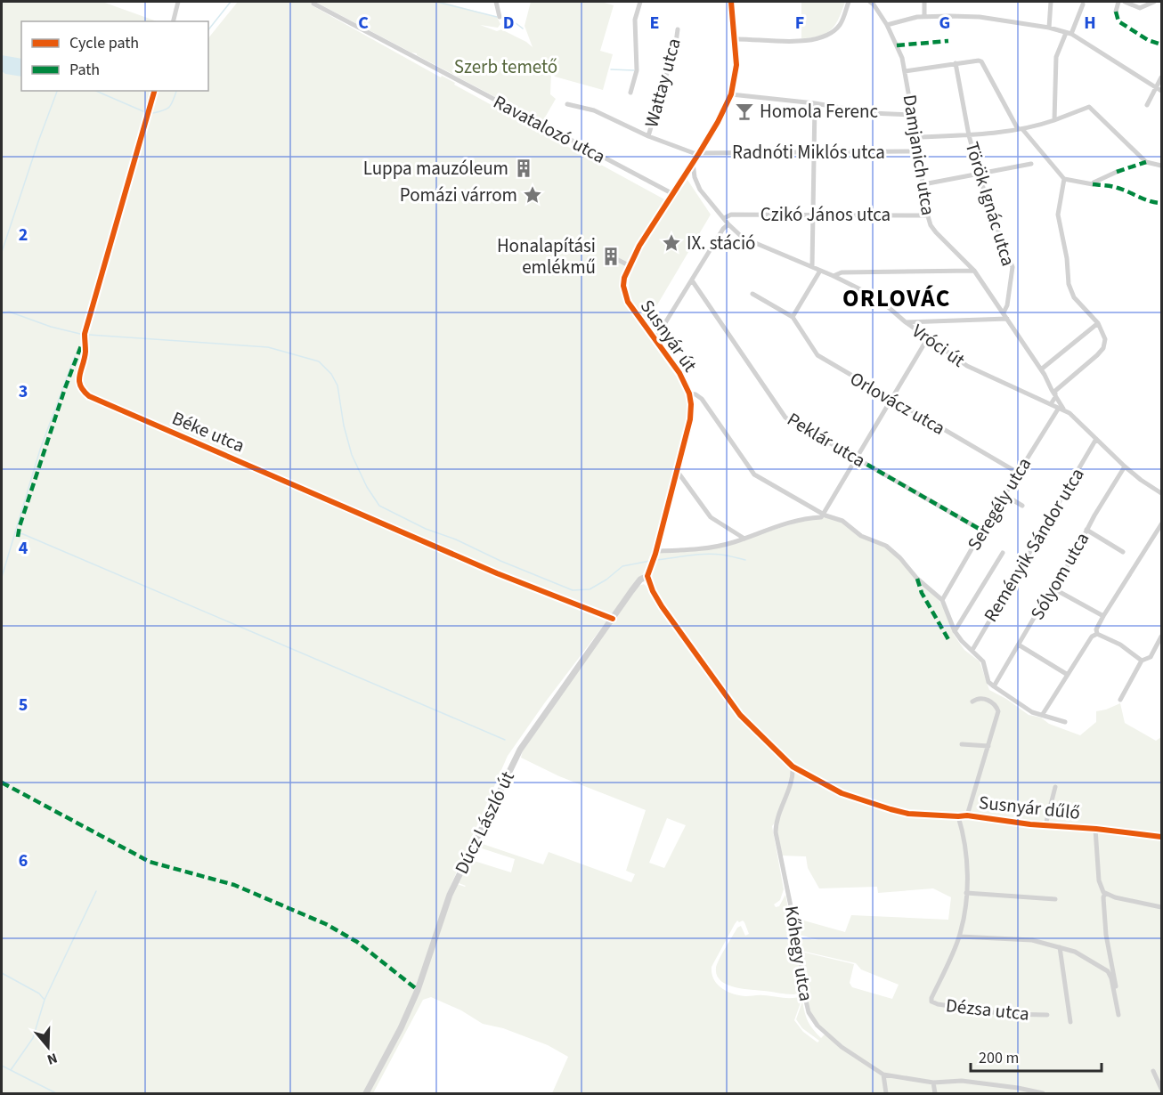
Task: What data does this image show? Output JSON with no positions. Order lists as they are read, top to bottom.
{
  "streets": {
    "street": [
      "Wattay utca",
      "Ravatalozó utca",
      "Radnóti Miklós utca",
      "Damjanich utca",
      "Török Ignác utca",
      "Czikó János utca",
      "Susnyár út",
      "Vróci út",
      "Orlovácz utca",
      "Béke utca",
      "Peklár utca",
      "Seregély utca",
      "Reményik Sándor utca",
      "Sólyom utca",
      "Susnyár dűlő",
      "Dúcz László út",
      "Kőhegy utca",
      "Dézsa utca"
    ]
  },
  "crossings": [
    ["Wattay utca", "Radnóti Miklós utca"],
    ["Ravatalozó utca", "Susnyár út"],
    ["Radnóti Miklós utca", "Damjanich utca"],
    ["Radnóti Miklós utca", "Susnyár út"],
    ["Damjanich utca", "Török Ignác utca"],
    ["Damjanich utca", "Czikó János utca"],
    ["Damjanich utca", "Vróci út"],
    ["Damjanich utca", "Seregély utca"],
    ["Czikó János utca", "Vróci út"],
    ["Susnyár út", "Vróci út"],
    ["Susnyár út", "Susnyár dűlő"],
    ["Susnyár út", "Dúcz László út"],
    ["Vróci út", "Seregély utca"],
    ["Vróci út", "Reményik Sándor utca"],
    ["Vróci út", "Sólyom utca"],
    ["Orlovácz utca", "Seregély utca"],
    ["Béke utca", "Dúcz László út"],
    ["Peklár utca", "Seregély utca"],
    ["Susnyár dűlő", "Dúcz László út"],
    ["Susnyár dűlő", "Kőhegy utca"]
  ],
  "districts": ["ORLOVÁC"],
  "parks": ["Szerb temető"],
  "places": {
    "bar": ["Homola Ferenc"],
    "building": ["Luppa mauzóleum", "Honalapítási emlékmű"],
    "place": ["Pomázi várrom", "IX. stáció"]
  },
  "legend": ["Cycle path", "Path"],
  "scale_bar": "200 m",
  "north": "bottom",
  "grid": {
    "columns": [
      "C",
      "D",
      "E",
      "F",
      "G",
      "H"
    ],
    "rows": [
      "2",
      "3",
      "4",
      "5",
      "6"
    ]
  }
}
